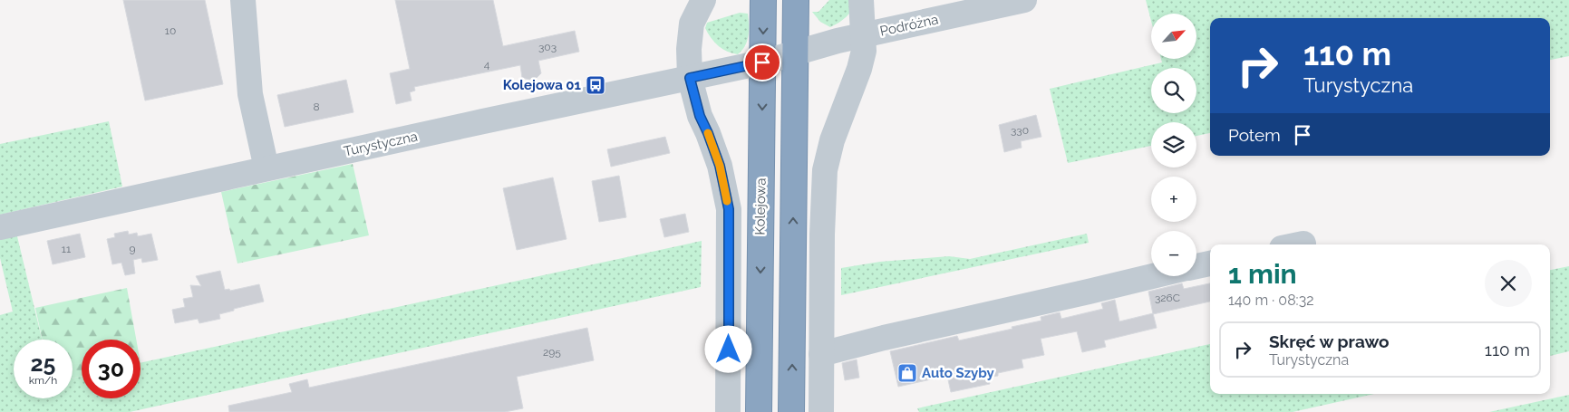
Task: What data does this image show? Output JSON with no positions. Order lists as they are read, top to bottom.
{
  "streets": {
    "highway": ["Kolejowa"],
    "street": ["Podróżna", "Turystyczna"]
  },
  "crossings": [
    ["Podróżna", "Turystyczna"],
    ["Podróżna", "Kolejowa"],
    ["Turystyczna", "Kolejowa"]
  ],
  "places": {
    "bus stop": ["Kolejowa 01"],
    "shop": ["Auto Szyby"]
  },
  "house_numbers": [
    "10",
    "303",
    "4",
    "8",
    "330",
    "11",
    "9",
    "326C",
    "295"
  ],
  "north": "top right",
  "page": {
    "map_buttons": ["+", "−"],
    "turn": ["110 m", "Turystyczna"],
    "then": "Potem",
    "heading": ["1 min", "140 m · 08:32"],
    "list": [
      {
        "name": "Skręć w prawo",
        "note": "Turystyczna",
        "value": "110 m"
      }
    ],
    "speed": "25 km/h",
    "limit": "30"
  }
}
